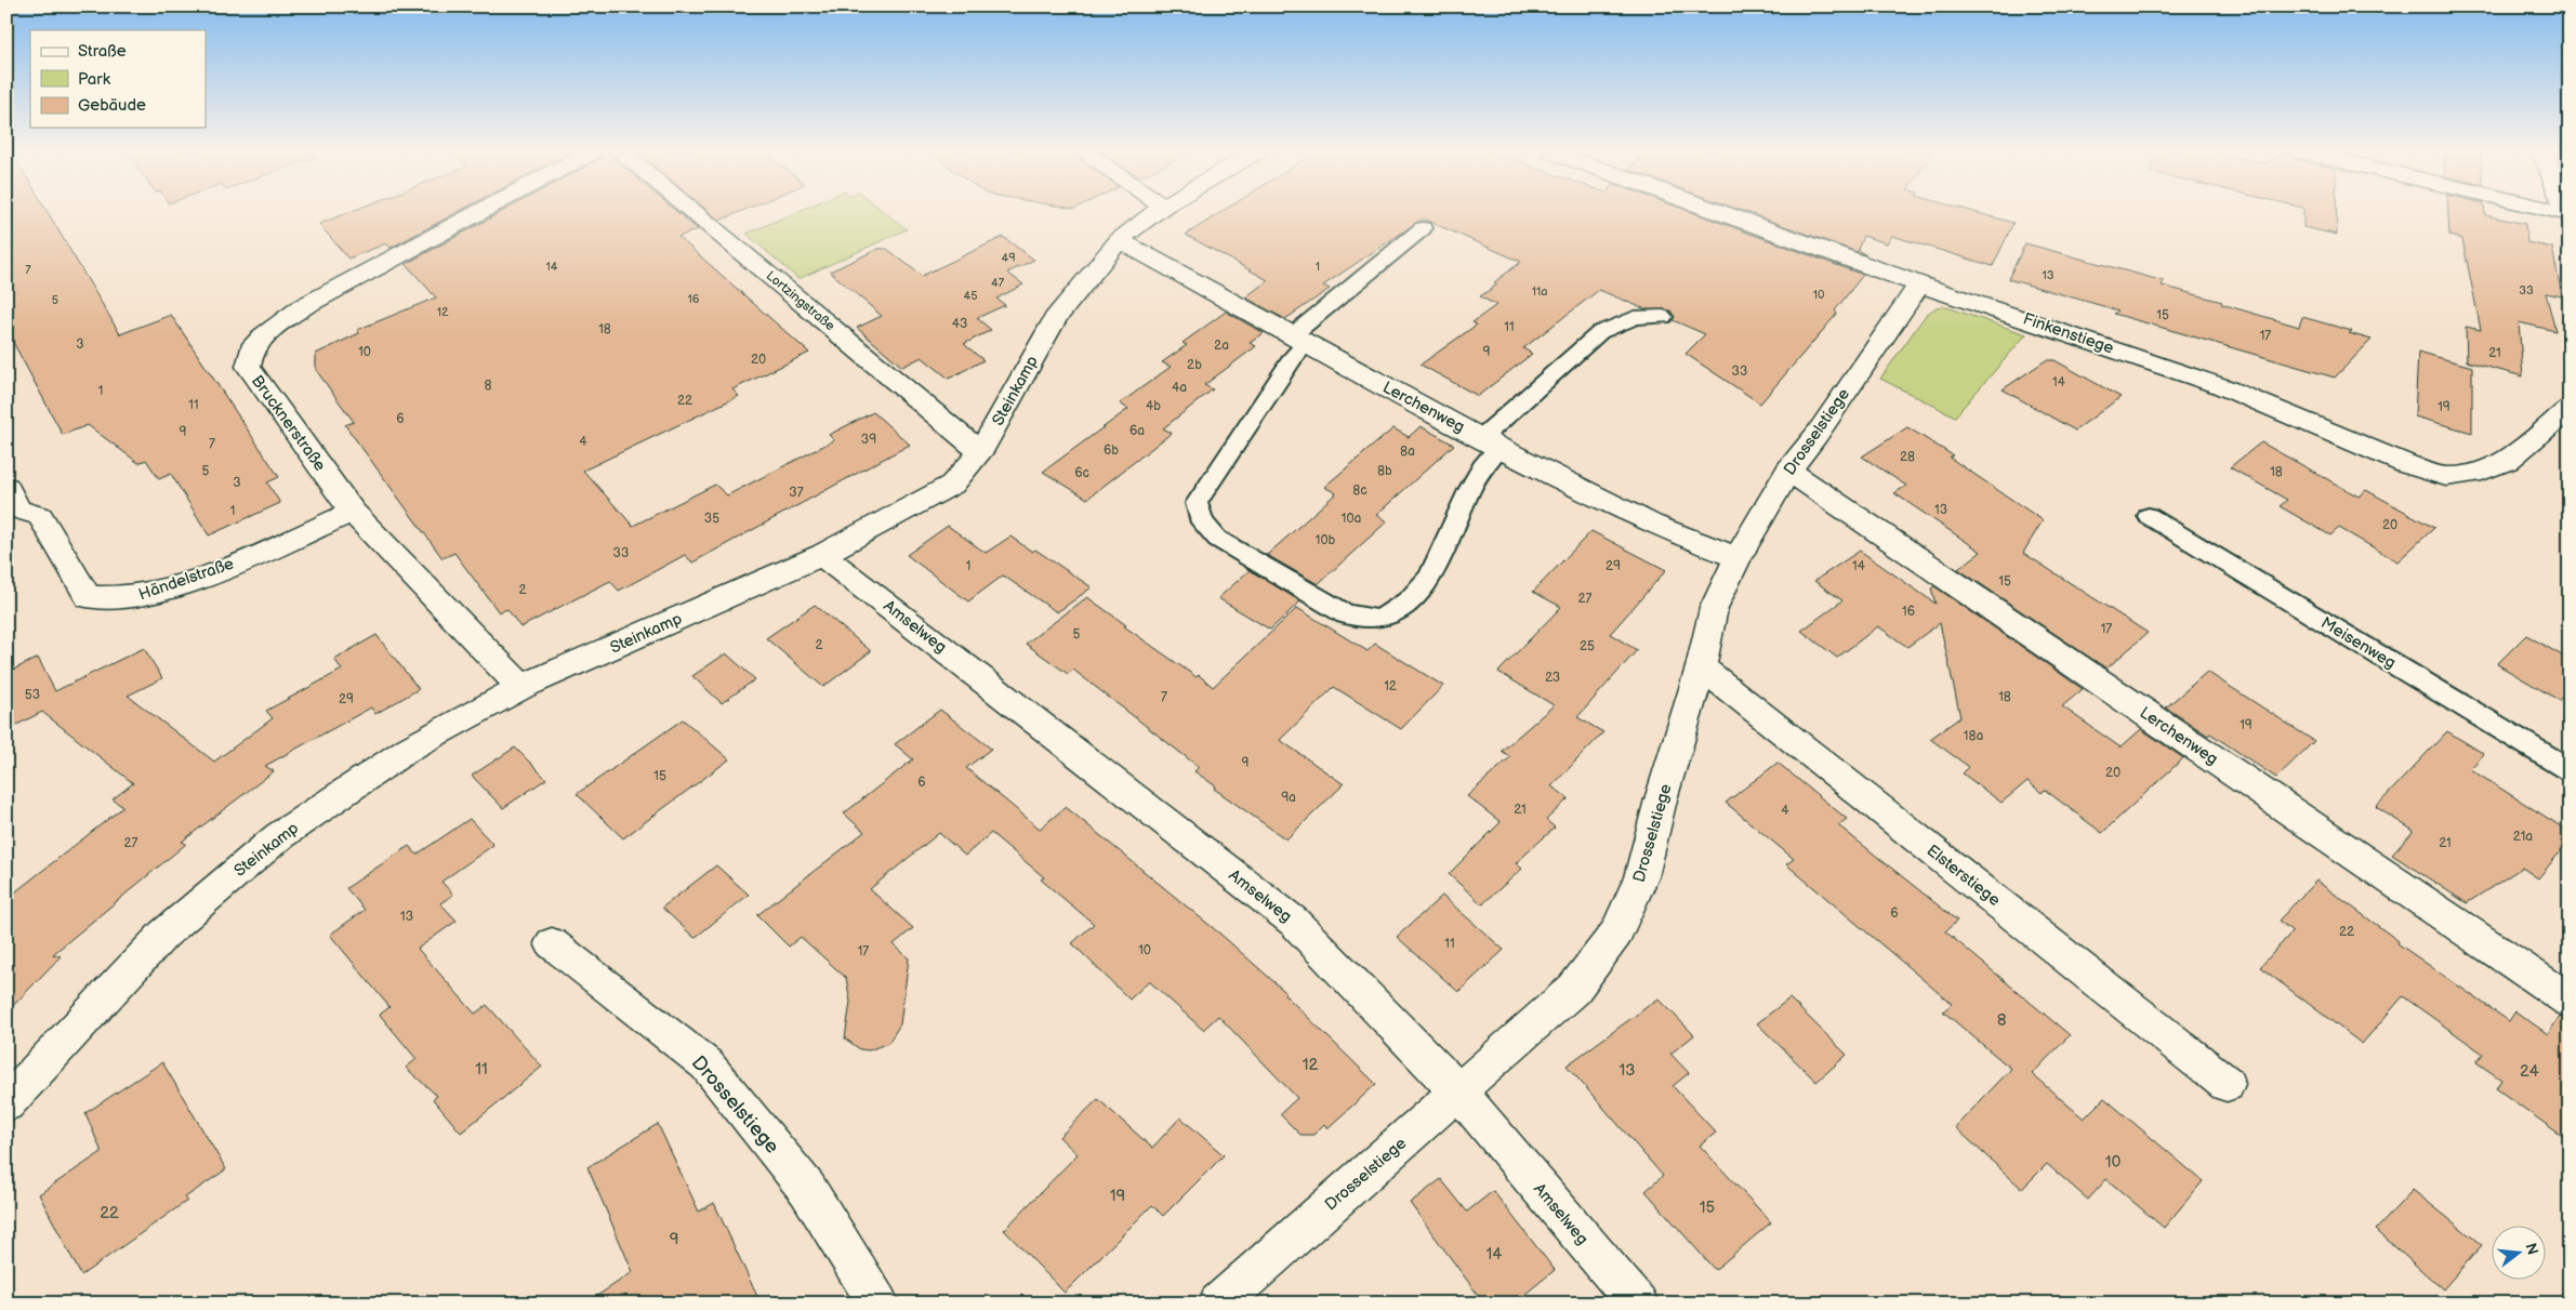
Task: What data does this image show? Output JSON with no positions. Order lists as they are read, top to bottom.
{
  "streets": {
    "street": [
      "Lortzingstraße",
      "Finkenstiege",
      "Steinkamp",
      "Lerchenweg",
      "Brucknerstraße",
      "Drosselstiege",
      "Händelstraße",
      "Amselweg",
      "Elsterstiege"
    ],
    "lane": ["Meisenweg"]
  },
  "crossings": [
    ["Lortzingstraße", "Steinkamp"],
    ["Finkenstiege", "Drosselstiege"],
    ["Steinkamp", "Lerchenweg"],
    ["Steinkamp", "Brucknerstraße"],
    ["Steinkamp", "Amselweg"],
    ["Lerchenweg", "Drosselstiege"],
    ["Brucknerstraße", "Händelstraße"],
    ["Drosselstiege", "Amselweg"],
    ["Drosselstiege", "Elsterstiege"]
  ],
  "house_numbers": [
    "49",
    "14",
    "1",
    "7",
    "13",
    "47",
    "33",
    "11a",
    "10",
    "45",
    "16",
    "5",
    "12",
    "15",
    "43",
    "11",
    "18",
    "17",
    "3",
    "2a",
    "10",
    "9",
    "21",
    "20",
    "2b",
    "33",
    "14",
    "8",
    "4a",
    "1",
    "22",
    "11",
    "4b",
    "19",
    "6",
    "6a",
    "9",
    "39",
    "4",
    "7",
    "6b",
    "8a",
    "28",
    "5",
    "8b",
    "18",
    "6c",
    "3",
    "8c",
    "37",
    "13",
    "1",
    "35",
    "10a",
    "20",
    "10b",
    "33",
    "1",
    "29",
    "14",
    "15",
    "2",
    "27",
    "16",
    "17",
    "5",
    "2",
    "25",
    "23",
    "12",
    "53",
    "7",
    "18",
    "29",
    "19",
    "18a",
    "9",
    "20",
    "15",
    "6",
    "9a",
    "21",
    "4",
    "21a",
    "27",
    "21",
    "6",
    "13",
    "22",
    "11",
    "10",
    "17",
    "8",
    "12",
    "11",
    "13",
    "24",
    "10",
    "19",
    "15",
    "22",
    "9",
    "14"
  ],
  "legend": ["Straße", "Park", "Gebäude"],
  "north": "right"
}
